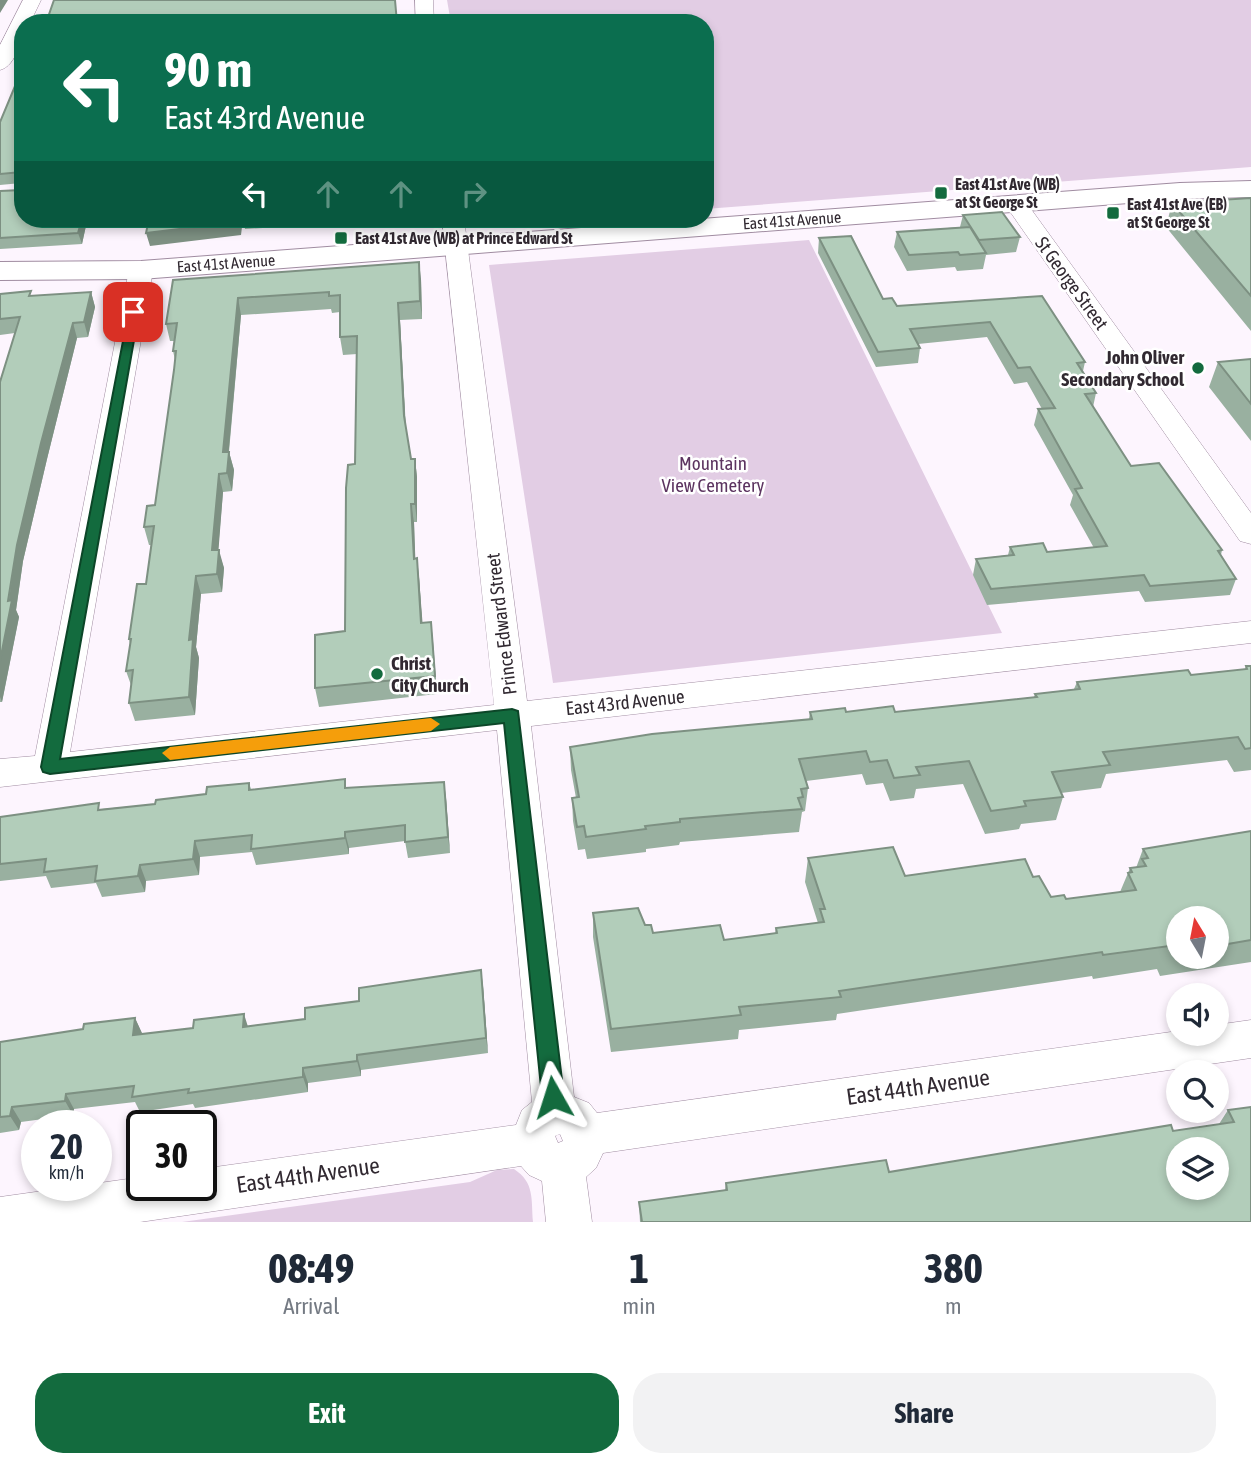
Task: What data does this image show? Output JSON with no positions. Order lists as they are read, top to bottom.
{
  "streets": {
    "main road": ["East 41st Avenue"],
    "street": [
      "St George Street",
      "Prince Edward Street",
      "East 43rd Avenue",
      "East 44th Avenue"
    ]
  },
  "crossings": [
    ["East 41st Avenue", "St George Street"],
    ["East 41st Avenue", "Prince Edward Street"],
    ["Prince Edward Street", "East 43rd Avenue"],
    ["Prince Edward Street", "East 44th Avenue"]
  ],
  "parks": ["Mountain View Cemetery"],
  "places": {
    "transit": ["East 41st Ave (WB) at St George St", "East 41st Ave (EB) at St George St", "East 41st Ave (WB) at Prince Edward St"],
    "other": ["John Oliver Secondary School", "Christ City Church"]
  },
  "north": "top",
  "page": {
    "turn": ["90 m", "East 43rd Avenue"],
    "speed": "20 km/h",
    "limit": "30",
    "eta": [
      "08:49",
      "Arrival",
      "1",
      "min",
      "380",
      "m"
    ],
    "buttons": ["Exit", "Share"]
  }
}
